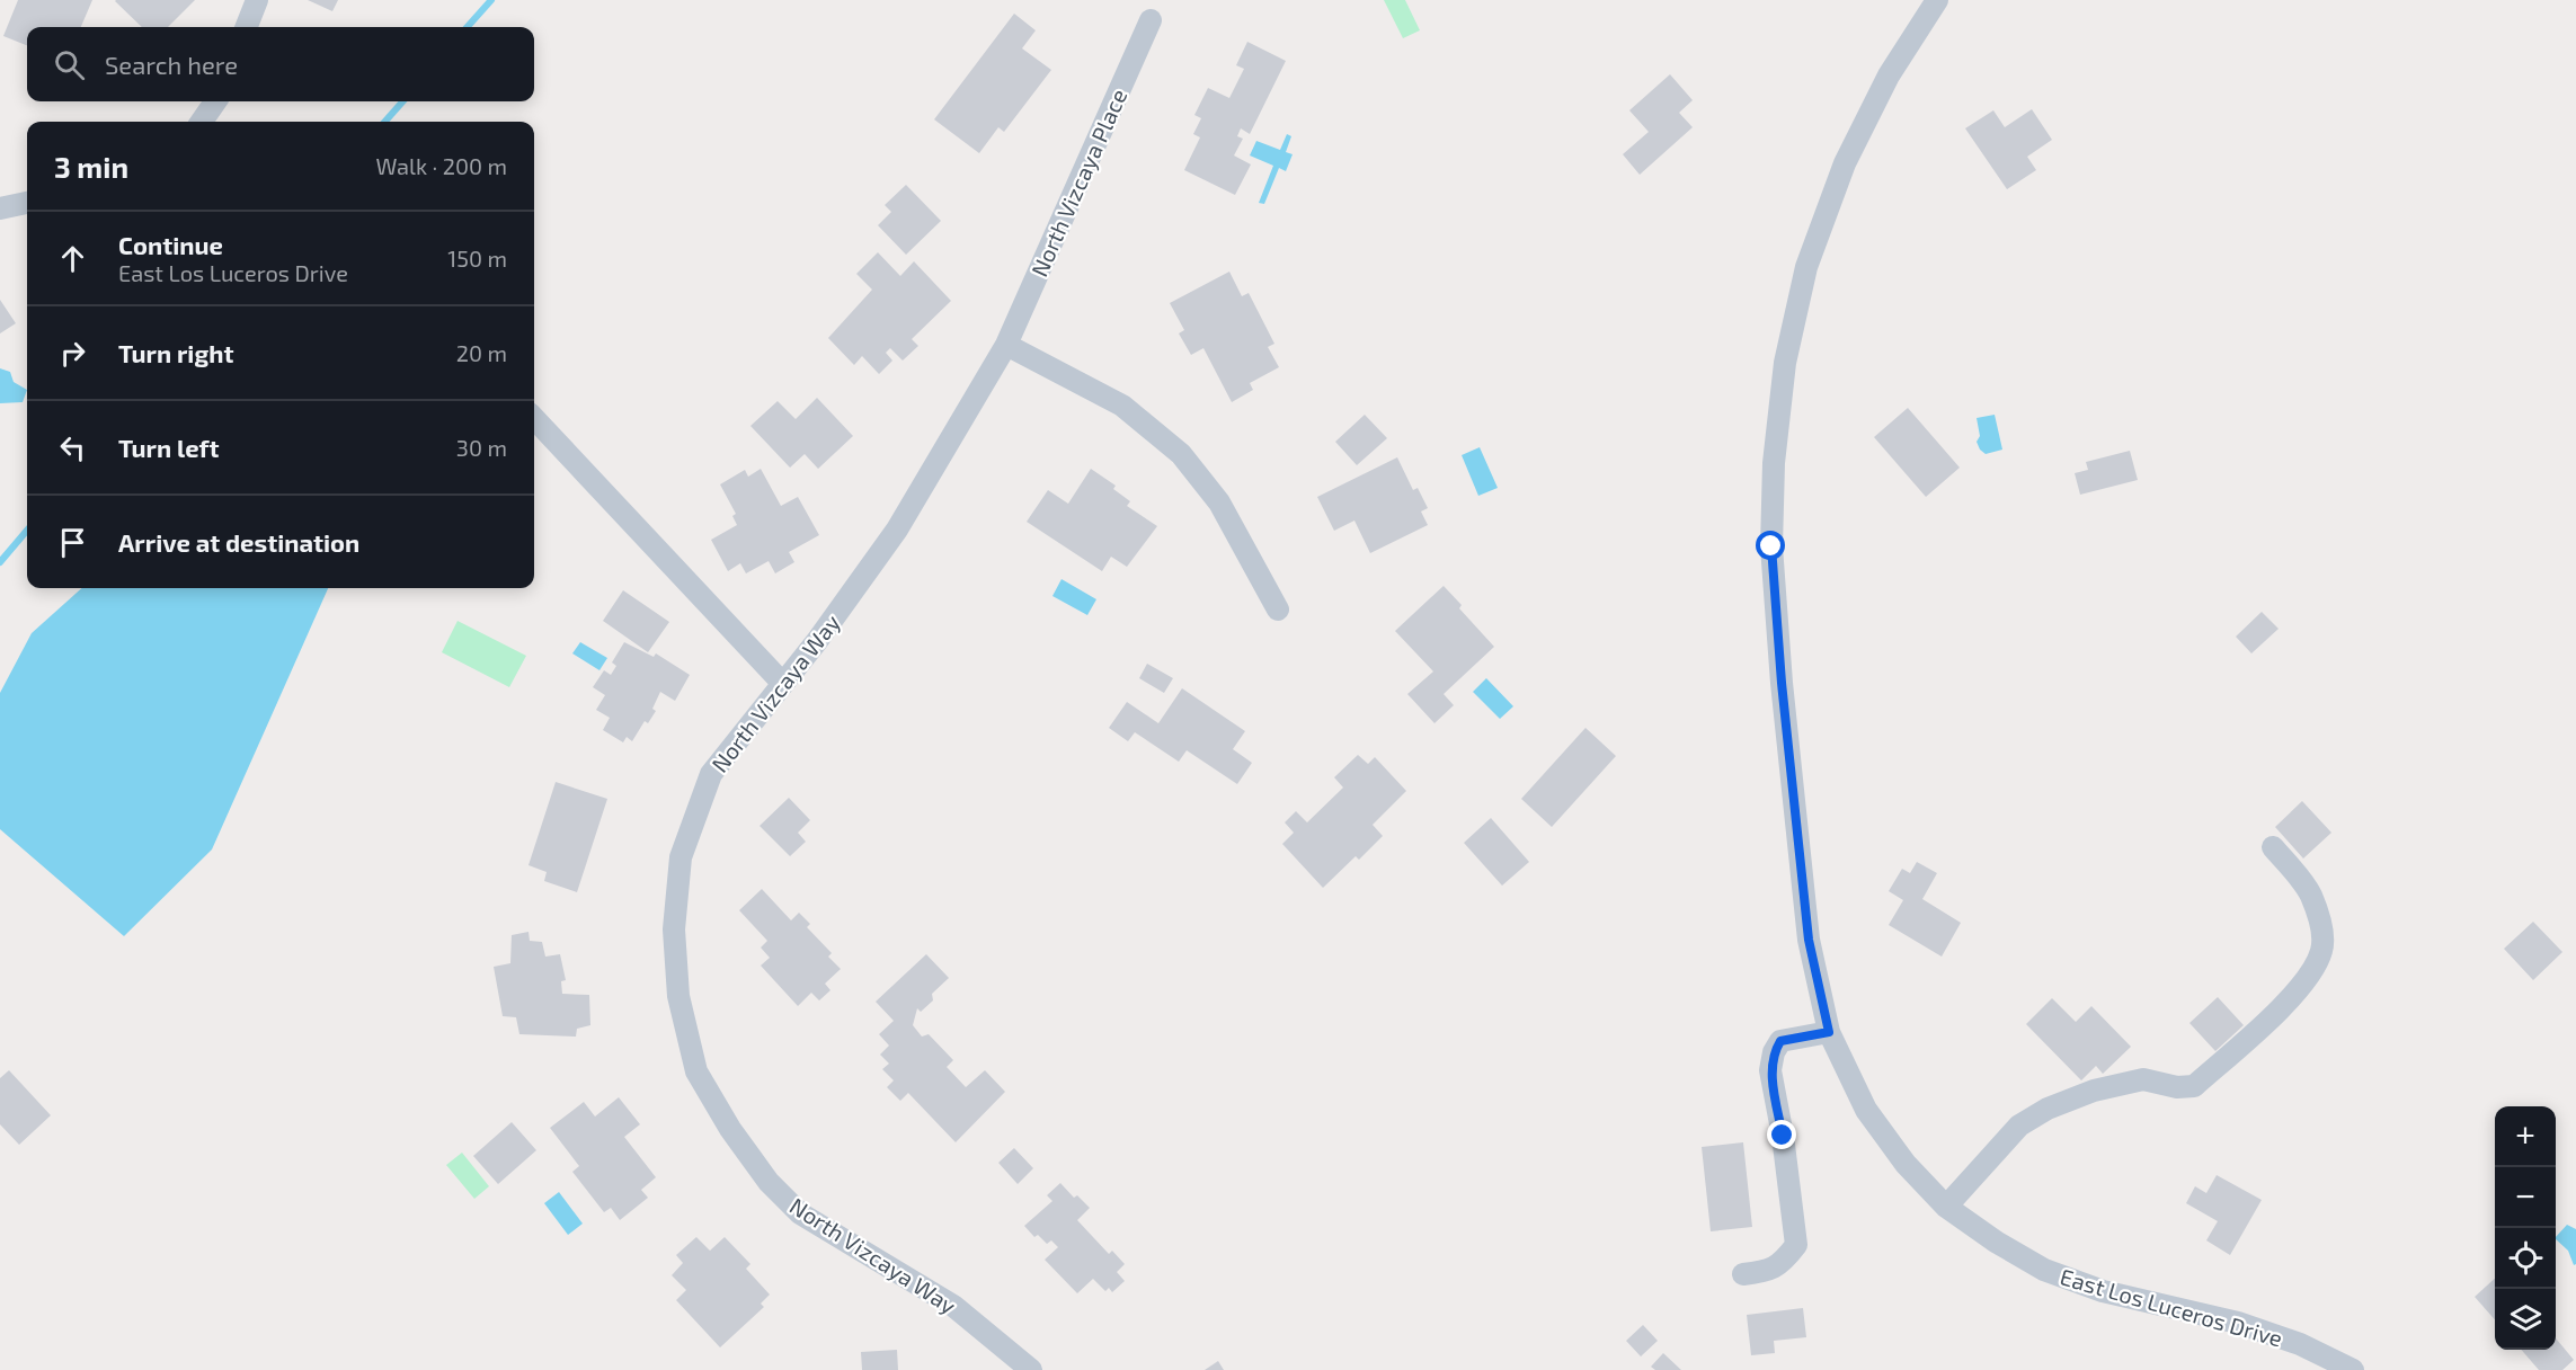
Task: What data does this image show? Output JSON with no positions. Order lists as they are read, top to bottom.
{
  "streets": {
    "street": ["North Vizcaya Place", "North Vizcaya Way", "East Los Luceros Drive"]
  },
  "crossings": [
    ["North Vizcaya Place", "North Vizcaya Way"]
  ],
  "page": {
    "search": "Search here",
    "heading": ["3 min", "Walk · 200 m"],
    "list": [
      ["Continue", "East Los Luceros Drive", "150 m"],
      ["Turn right", "20 m"],
      ["Turn left", "30 m"],
      "Arrive at destination"
    ],
    "map_buttons": ["+", "−"]
  }
}
